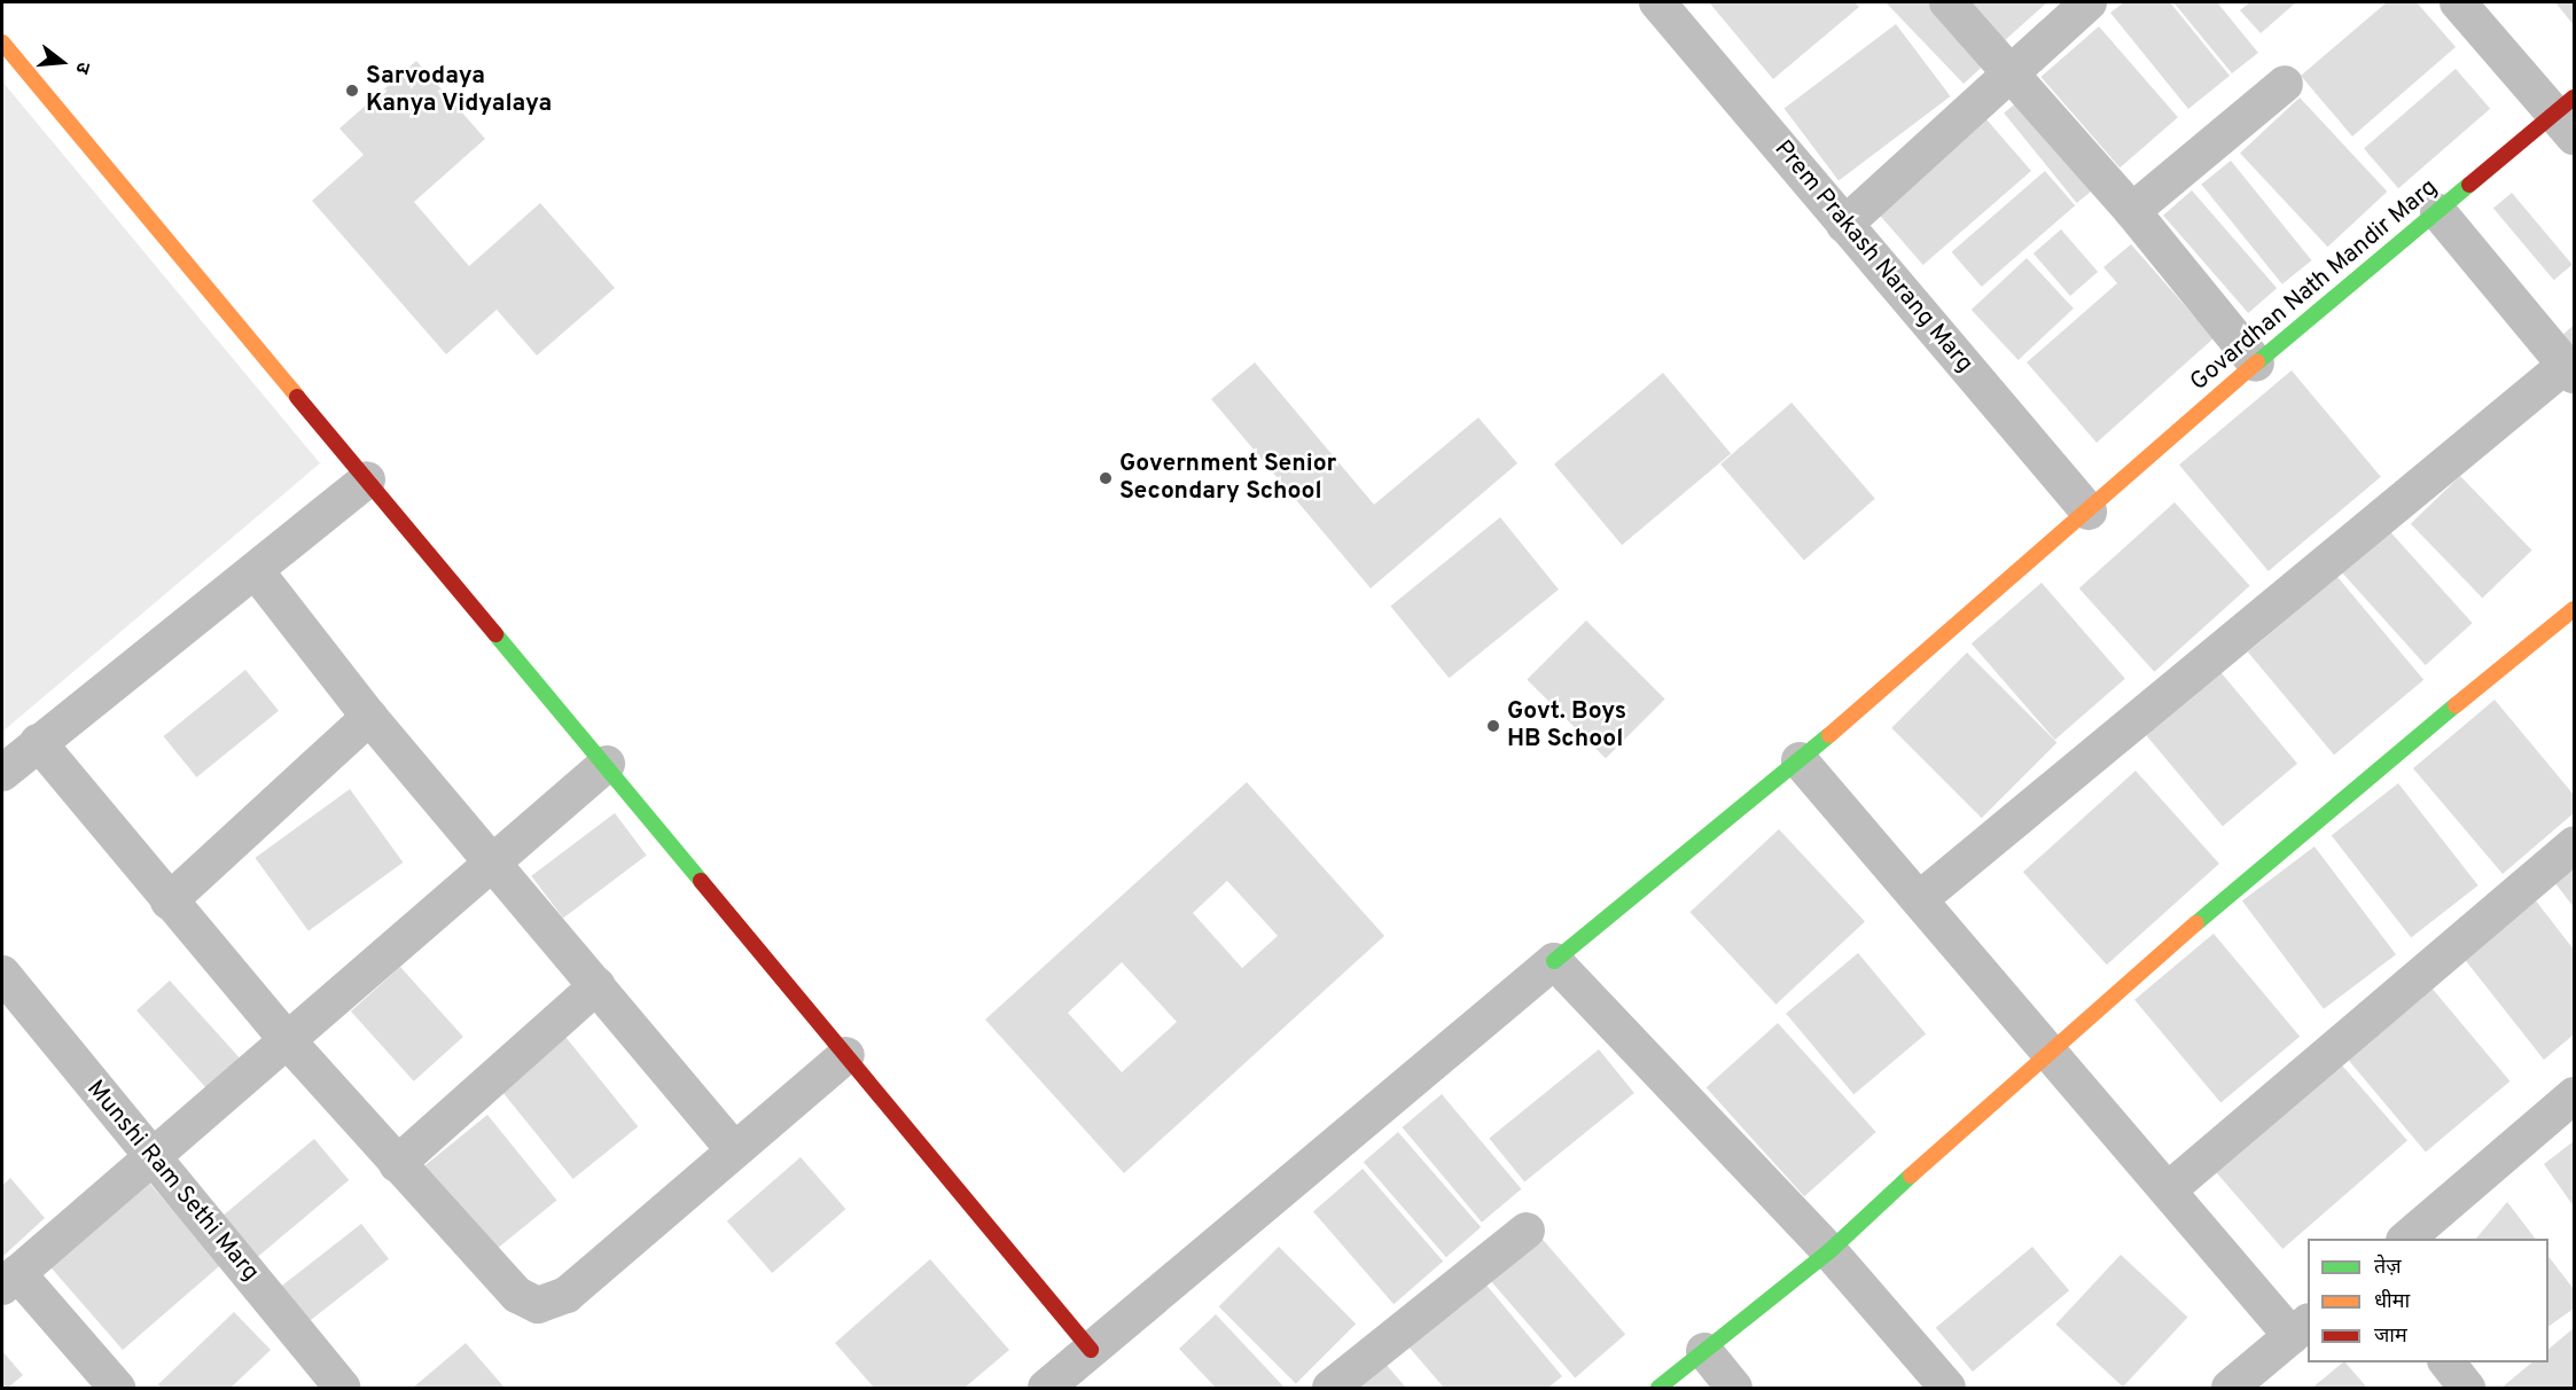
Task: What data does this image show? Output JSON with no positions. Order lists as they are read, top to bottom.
{
  "streets": {
    "street": ["Prem Prakash Narang Marg", "Govardhan Nath Mandir Marg", "Munshi Ram Sethi Marg"]
  },
  "crossings": [
    ["Prem Prakash Narang Marg", "Govardhan Nath Mandir Marg"]
  ],
  "places": ["Sarvodaya Kanya Vidyalaya", "Government Senior Secondary School", "Govt. Boys HB School"],
  "legend": ["तेज़", "धीमा", "जाम"],
  "north": "right"
}
